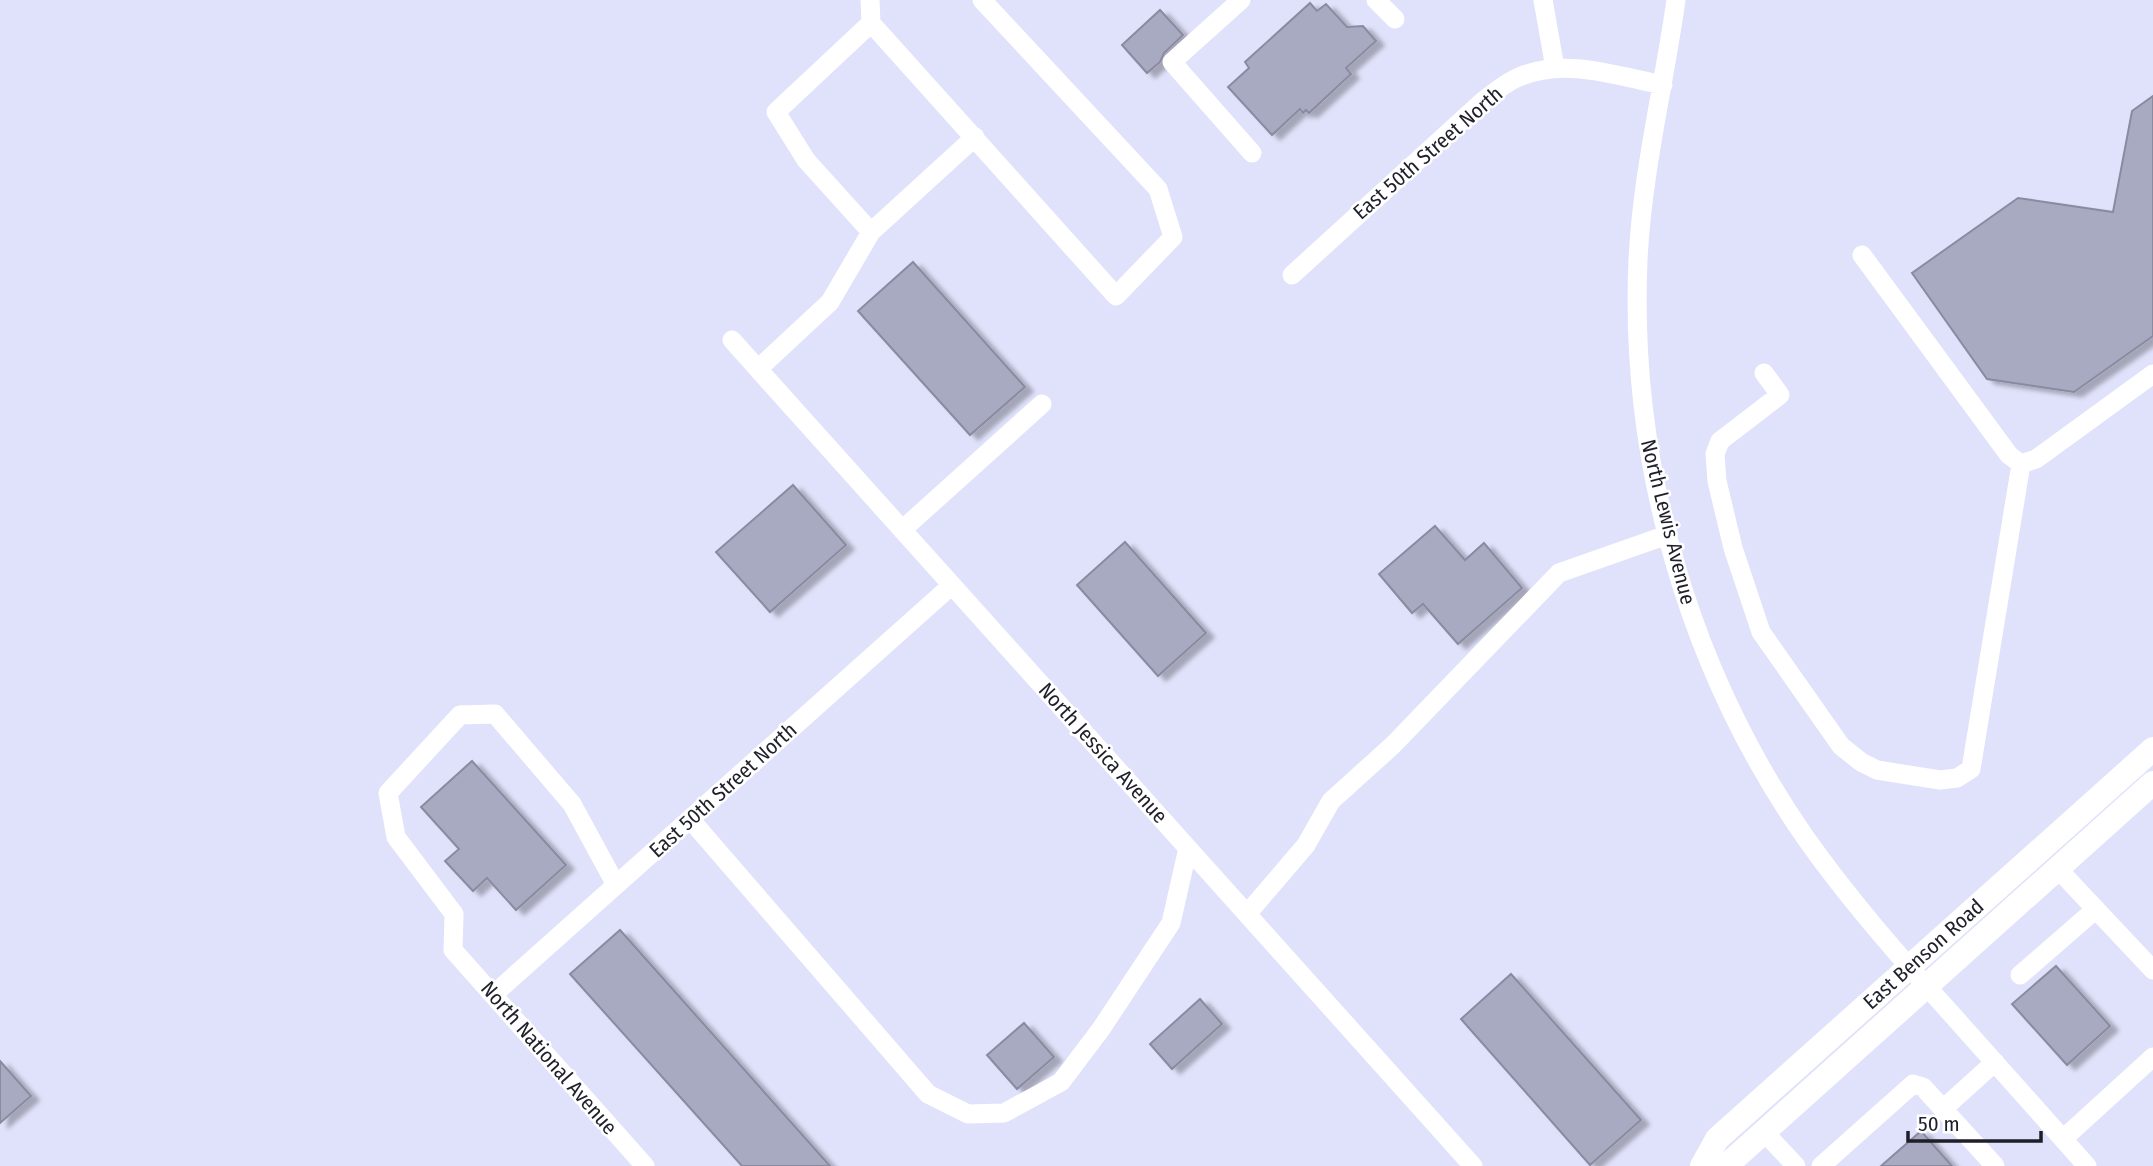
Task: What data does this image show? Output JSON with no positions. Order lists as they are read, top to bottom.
{
  "streets": {
    "main road": ["East Benson Road"],
    "street": [
      "East 50th Street North",
      "North Lewis Avenue",
      "North Jessica Avenue",
      "North National Avenue"
    ]
  },
  "crossings": [
    ["East 50th Street North", "North Lewis Avenue"],
    ["East 50th Street North", "North Jessica Avenue"],
    ["East 50th Street North", "North National Avenue"],
    ["North Lewis Avenue", "East Benson Road"]
  ],
  "scale_bar": "50 m"
}
